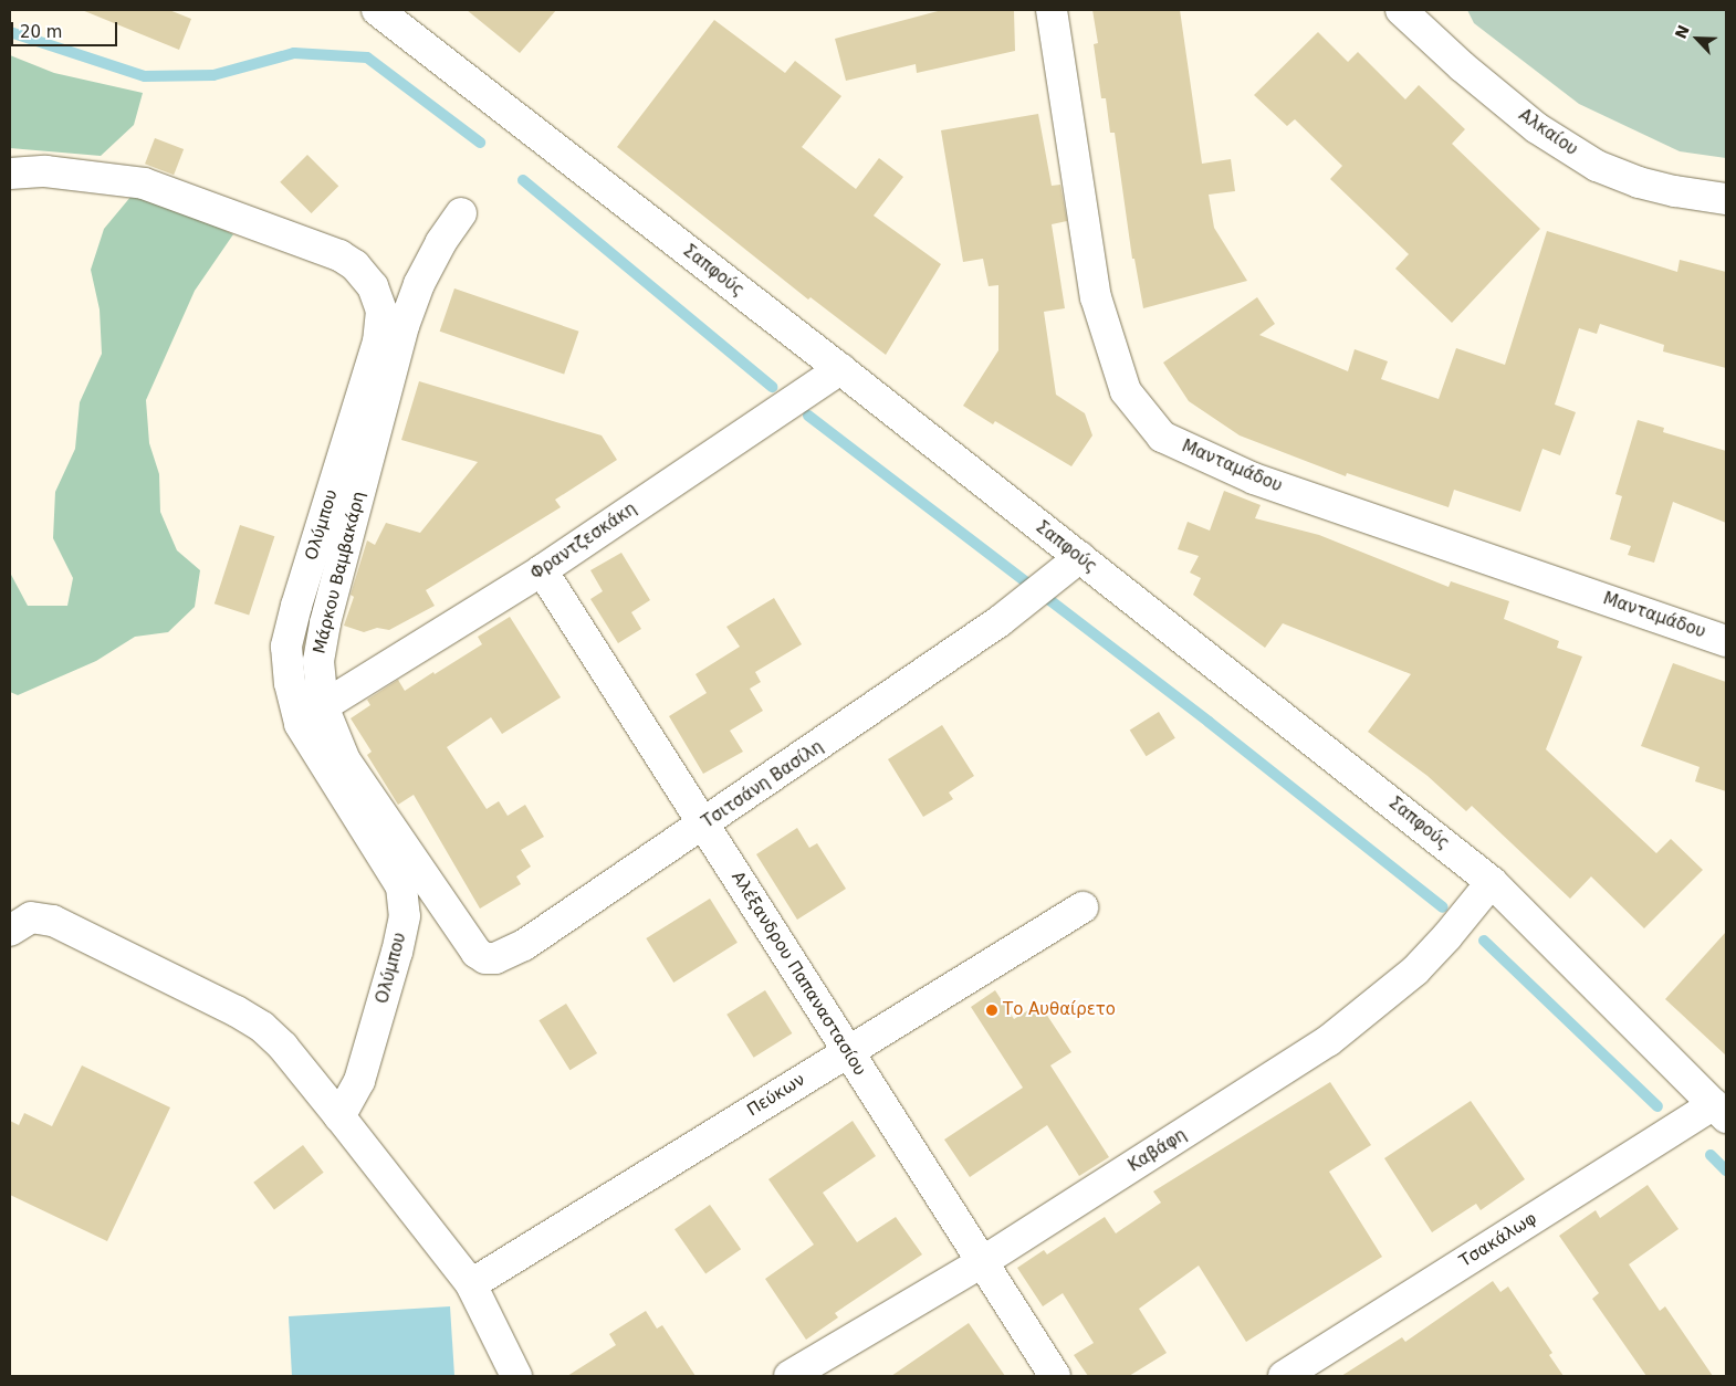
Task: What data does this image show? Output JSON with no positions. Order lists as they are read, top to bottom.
{
  "streets": {
    "street": [
      "Αλκαίου",
      "Σαπφούς",
      "Μανταμάδου",
      "Ολύμπου",
      "Φραντζεσκάκη",
      "Μάρκου Βαμβακάρη",
      "Τσιτσάνη Βασίλη",
      "Αλέξανδρου Παπαναστασίου",
      "Πεύκων",
      "Καβάφη",
      "Τσακάλωφ"
    ]
  },
  "crossings": [
    ["Σαπφούς", "Φραντζεσκάκη"],
    ["Σαπφούς", "Τσιτσάνη Βασίλη"],
    ["Σαπφούς", "Καβάφη"],
    ["Σαπφούς", "Τσακάλωφ"],
    ["Φραντζεσκάκη", "Μάρκου Βαμβακάρη"],
    ["Φραντζεσκάκη", "Αλέξανδρου Παπαναστασίου"],
    ["Μάρκου Βαμβακάρη", "Τσιτσάνη Βασίλη"],
    ["Τσιτσάνη Βασίλη", "Αλέξανδρου Παπαναστασίου"],
    ["Αλέξανδρου Παπαναστασίου", "Πεύκων"],
    ["Αλέξανδρου Παπαναστασίου", "Καβάφη"]
  ],
  "places": ["Το Αυθαίρετο"],
  "scale_bar": "20 m",
  "north": "top left"
}
